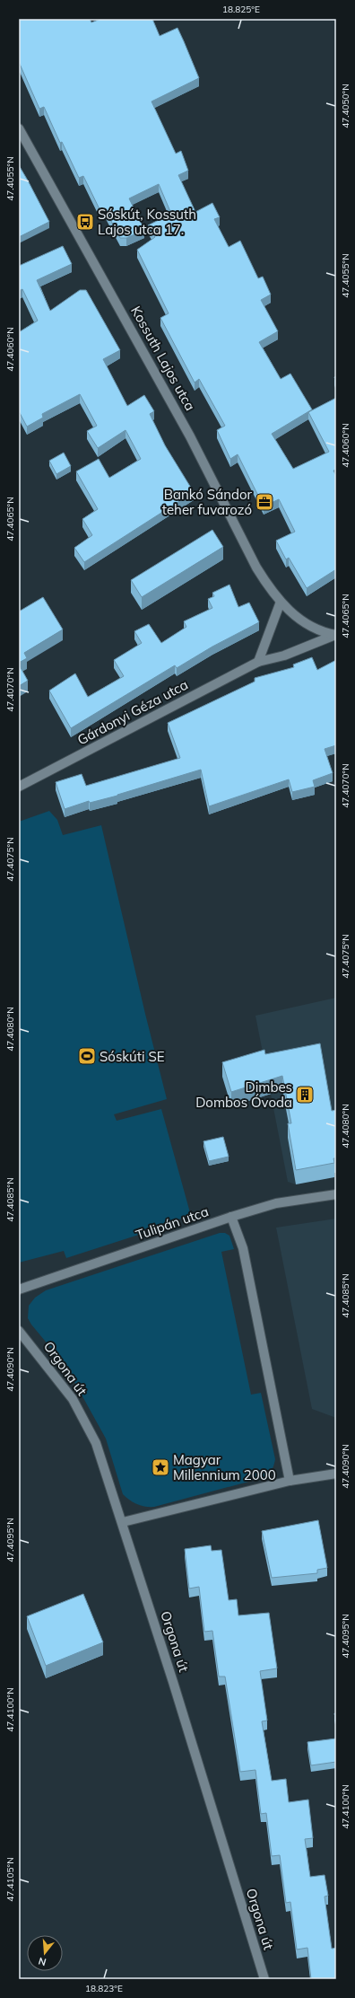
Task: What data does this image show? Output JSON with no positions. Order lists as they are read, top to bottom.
{
  "streets": {
    "street": [
      "Kossuth Lajos utca",
      "Gárdonyi Géza utca",
      "Tulipán utca",
      "Orgona út"
    ]
  },
  "crossings": [
    ["Kossuth Lajos utca", "Gárdonyi Géza utca"]
  ],
  "places": {
    "bus stop": ["Sóskút, Kossuth Lajos utca 17."],
    "office": ["Bankó Sándor teher fuvarozó"],
    "sports": ["Sóskúti SE"],
    "building": ["Dimbes Dombos Óvoda"],
    "place": ["Magyar Millennium 2000"]
  },
  "north": "bottom",
  "coordinates": [
    "18.825°E",
    "47.4050°N",
    "47.4055°N",
    "47.4060°N",
    "47.4065°N",
    "47.4070°N",
    "47.4075°N",
    "47.4080°N",
    "47.4085°N",
    "47.4090°N",
    "47.4095°N",
    "47.4100°N",
    "47.4105°N",
    "18.823°E"
  ]
}
